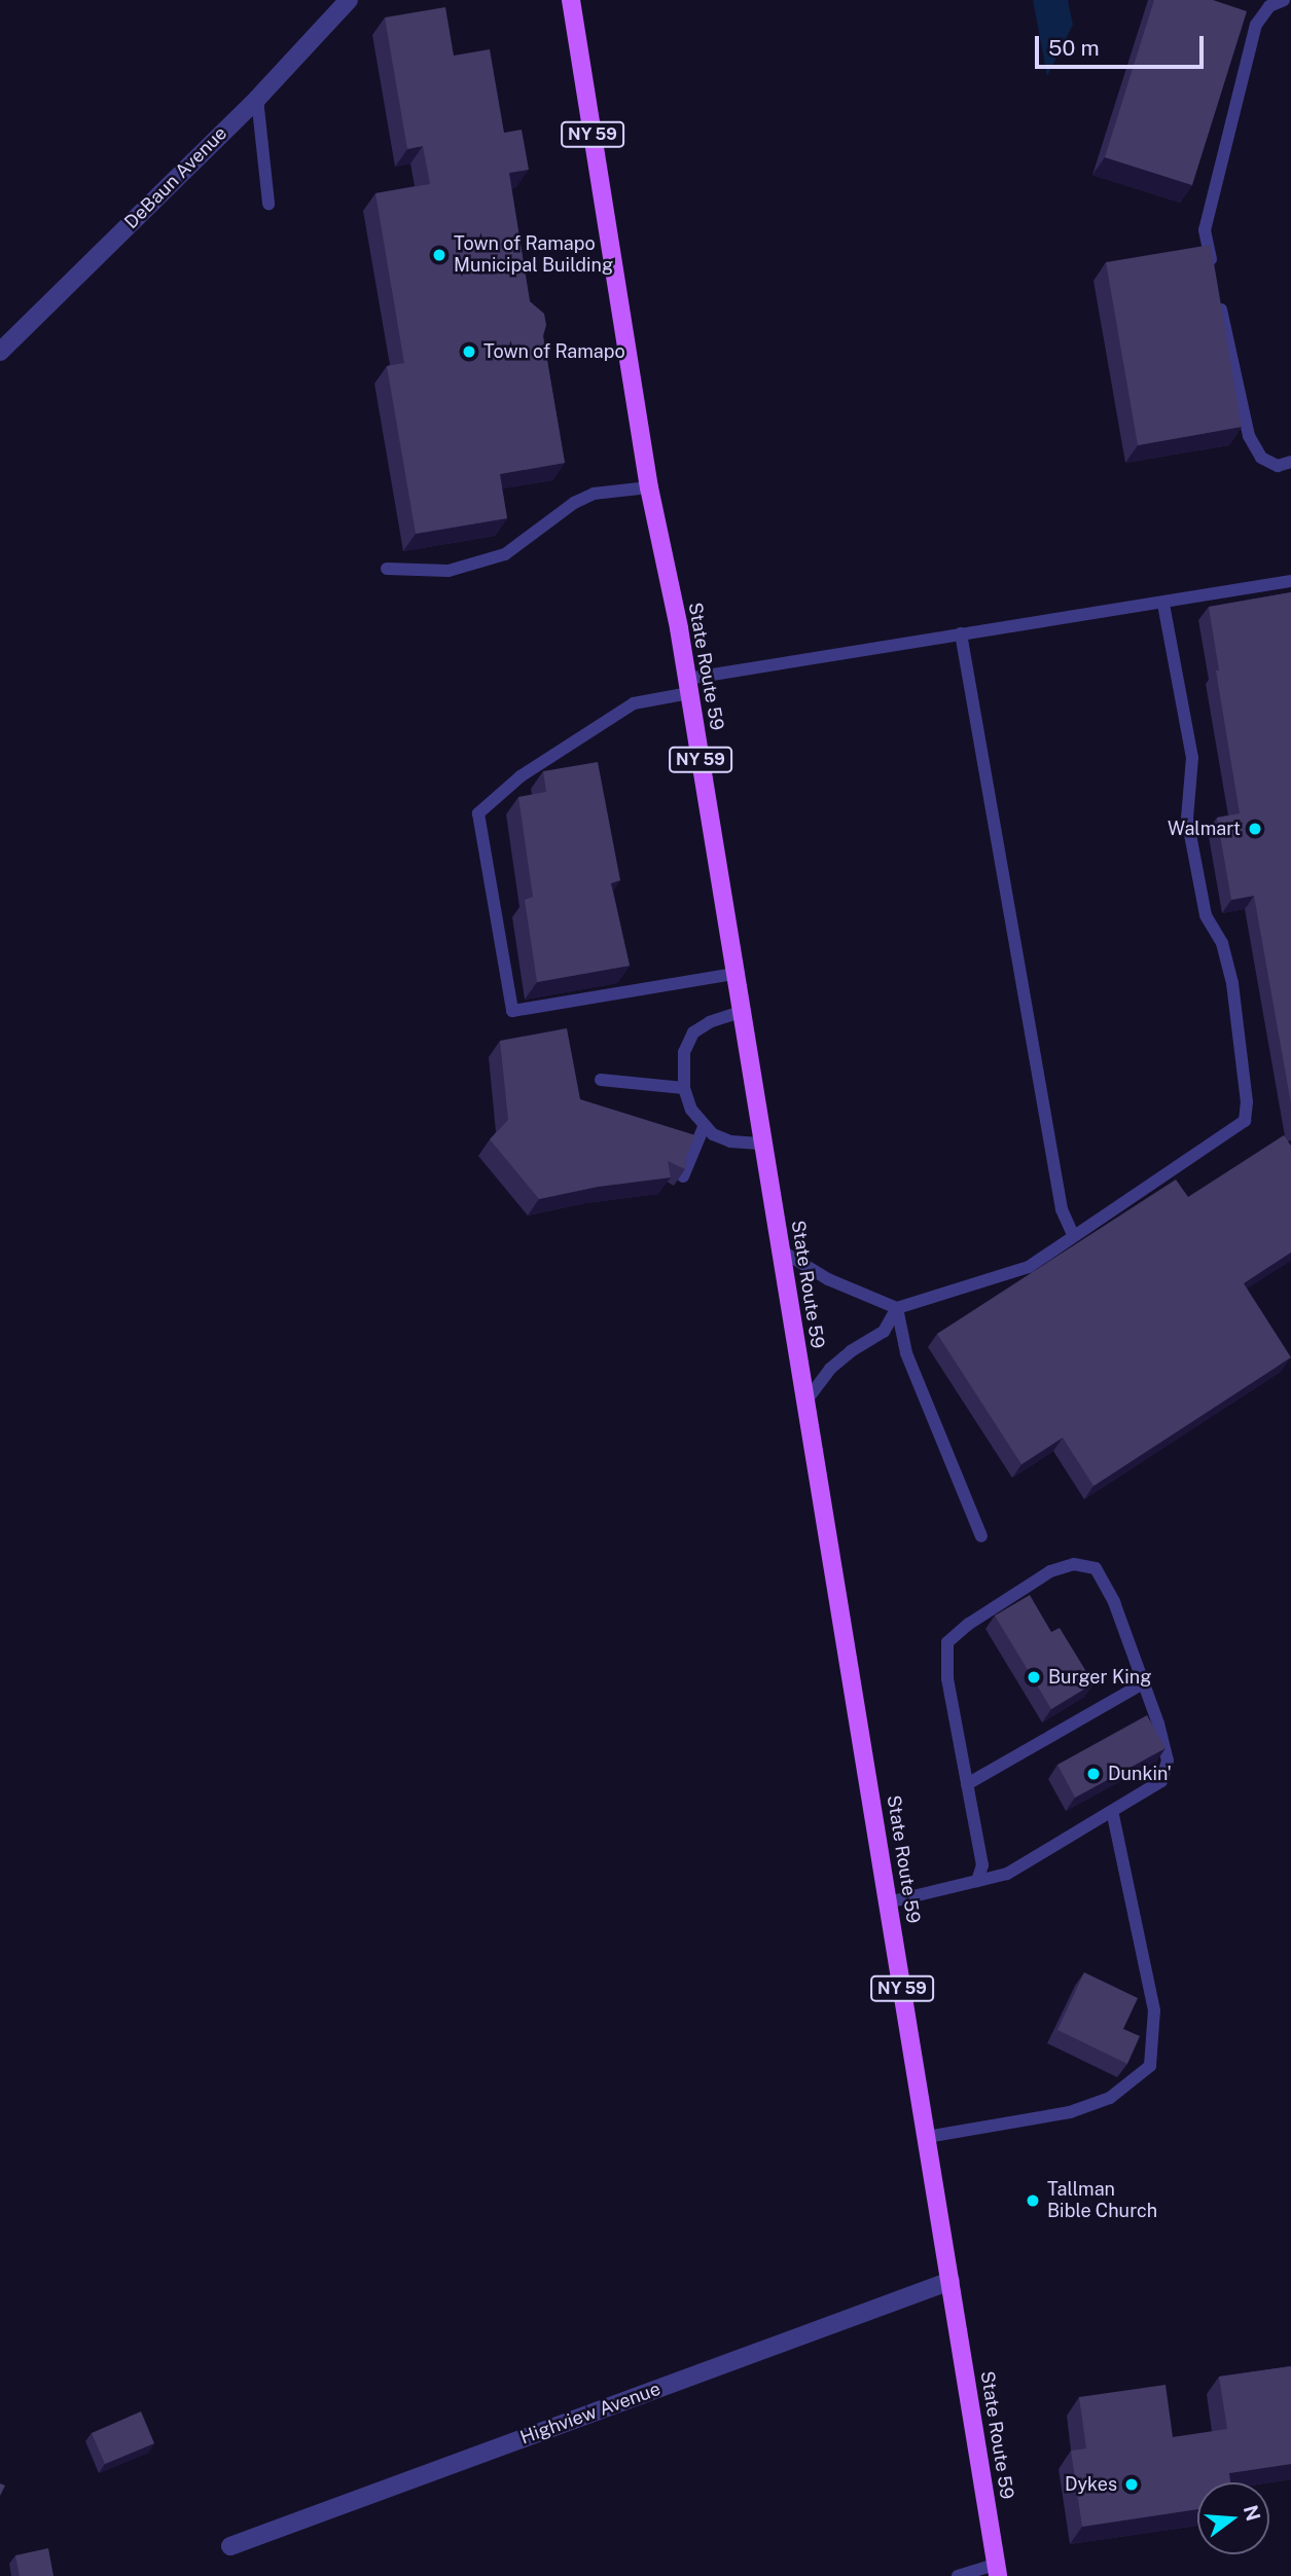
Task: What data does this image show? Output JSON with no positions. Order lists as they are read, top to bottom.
{
  "streets": {
    "main road": ["NY 59", "State Route 59"],
    "street": ["DeBaun Avenue", "Highview Avenue"]
  },
  "crossings": [
    ["State Route 59", "Highview Avenue"]
  ],
  "places": [
    "Town of Ramapo Municipal Building",
    "Town of Ramapo",
    "Walmart",
    "Burger King",
    "Dunkin'",
    "Tallman Bible Church",
    "Dykes"
  ],
  "scale_bar": "50 m",
  "north": "right"
}
